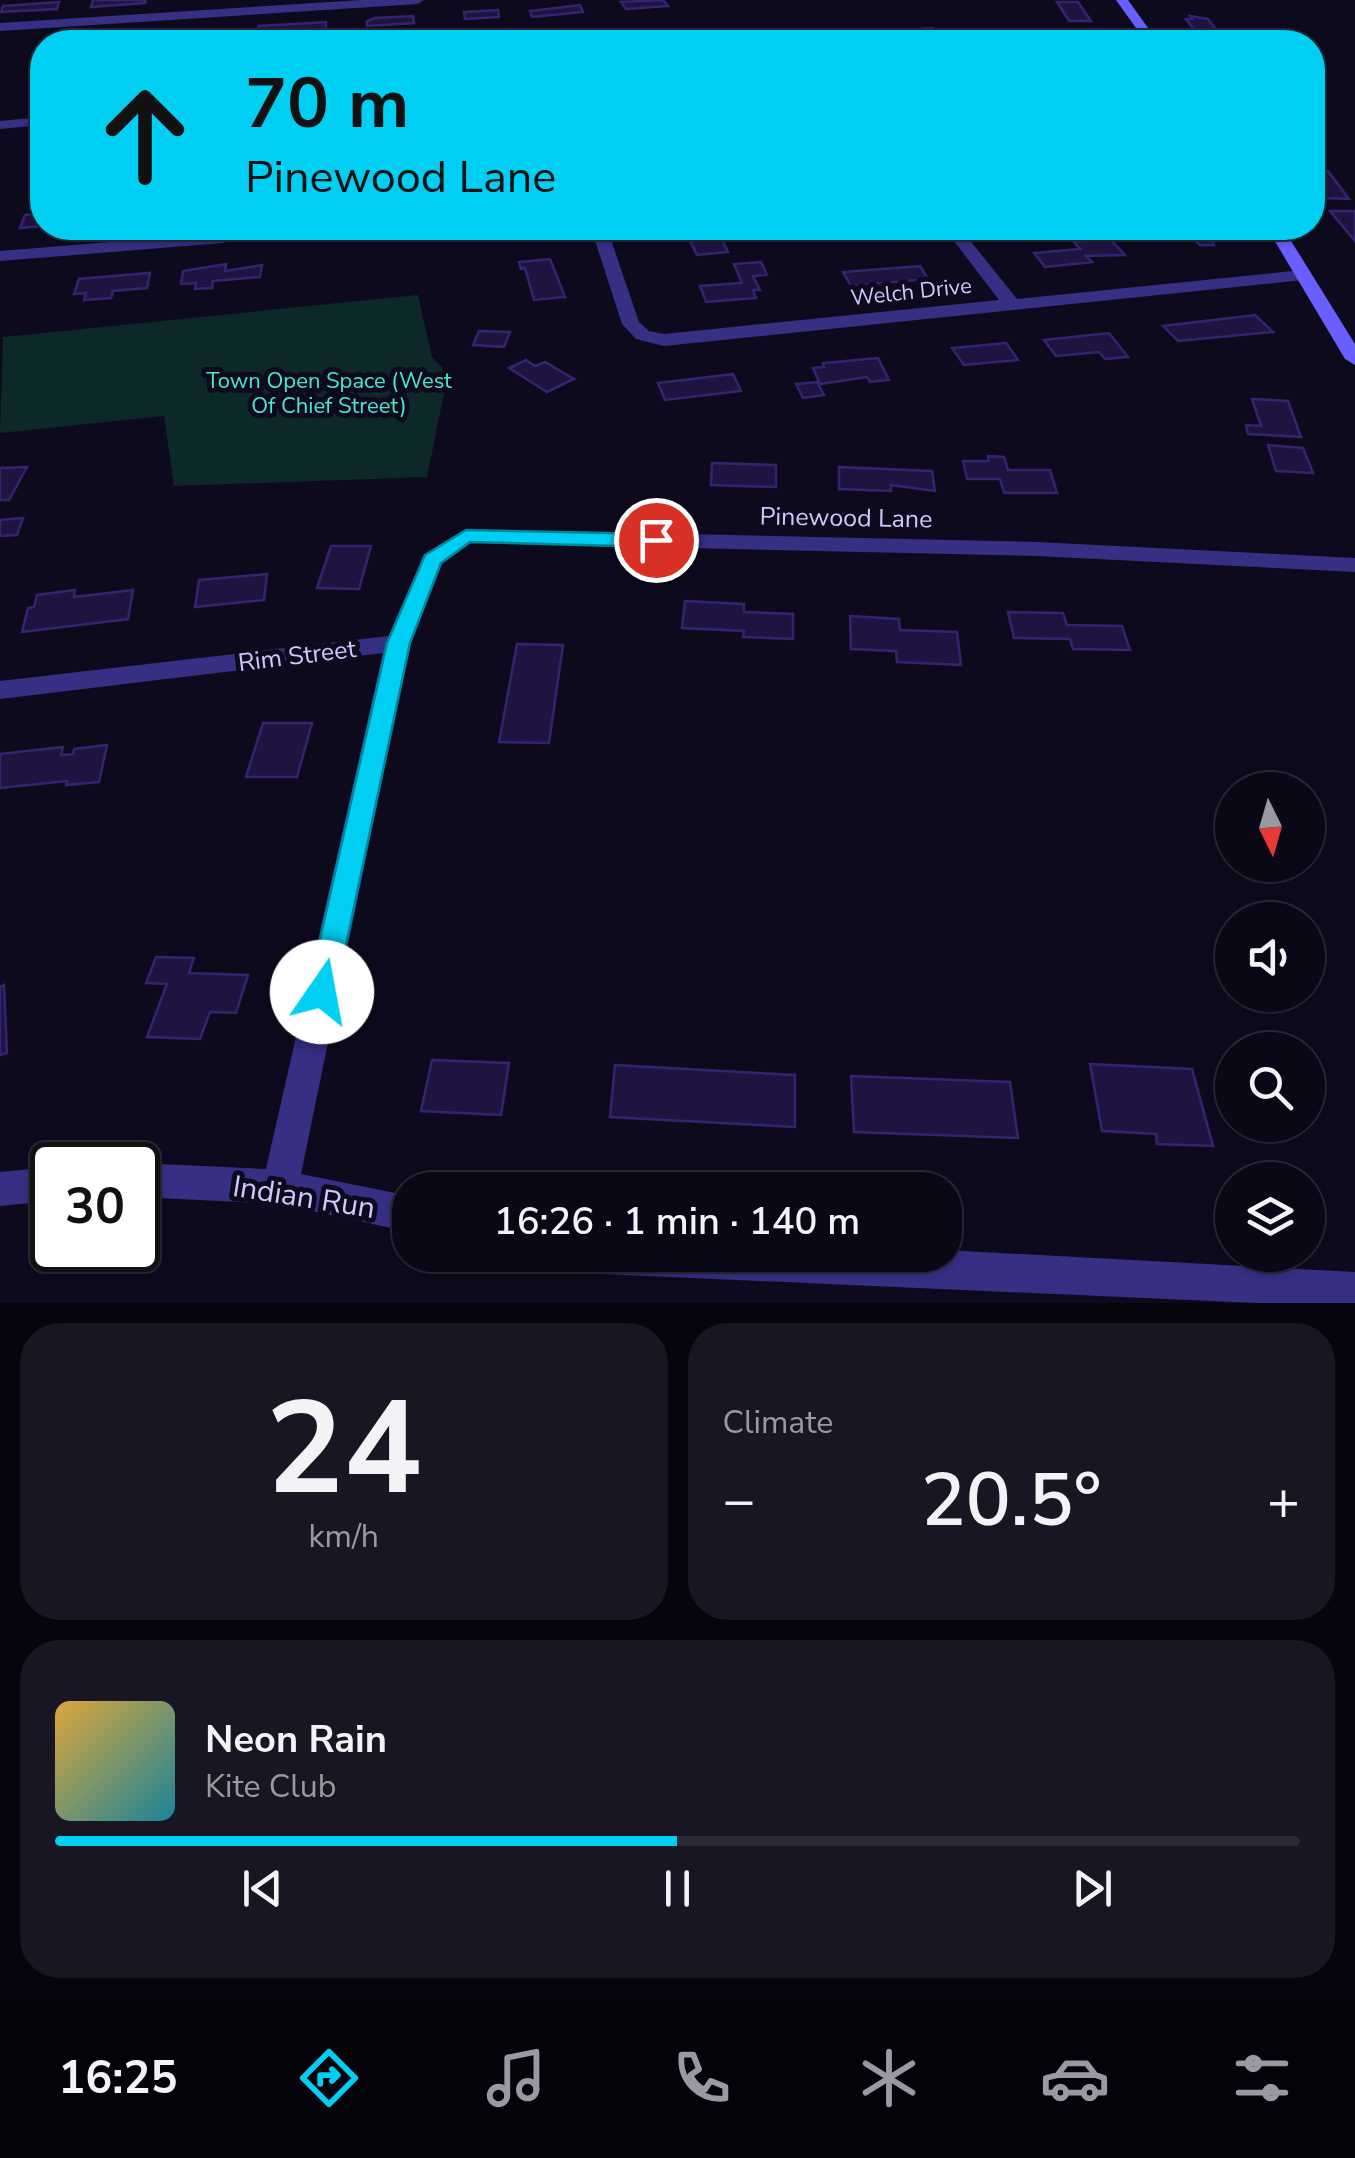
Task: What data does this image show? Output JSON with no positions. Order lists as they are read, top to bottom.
{
  "streets": {
    "street": [
      "Welch Drive",
      "Pinewood Lane",
      "Rim Street",
      "Indian Run"
    ]
  },
  "crossings": [
    ["Pinewood Lane", "Rim Street"],
    ["Rim Street", "Indian Run"]
  ],
  "parks": ["Town Open Space (West Of Chief Street)"],
  "north": "bottom",
  "page": {
    "turn": ["70 m", "Pinewood Lane"],
    "limit": "30",
    "trip": "16:26 · 1 min · 140 m",
    "tile": [
      ["24", "km/h"],
      "Climate"
    ],
    "heat": ["−", "20.5°", "+"],
    "song": ["Neon Rain", "Kite Club"],
    "tabs": "16:25"
  }
}
